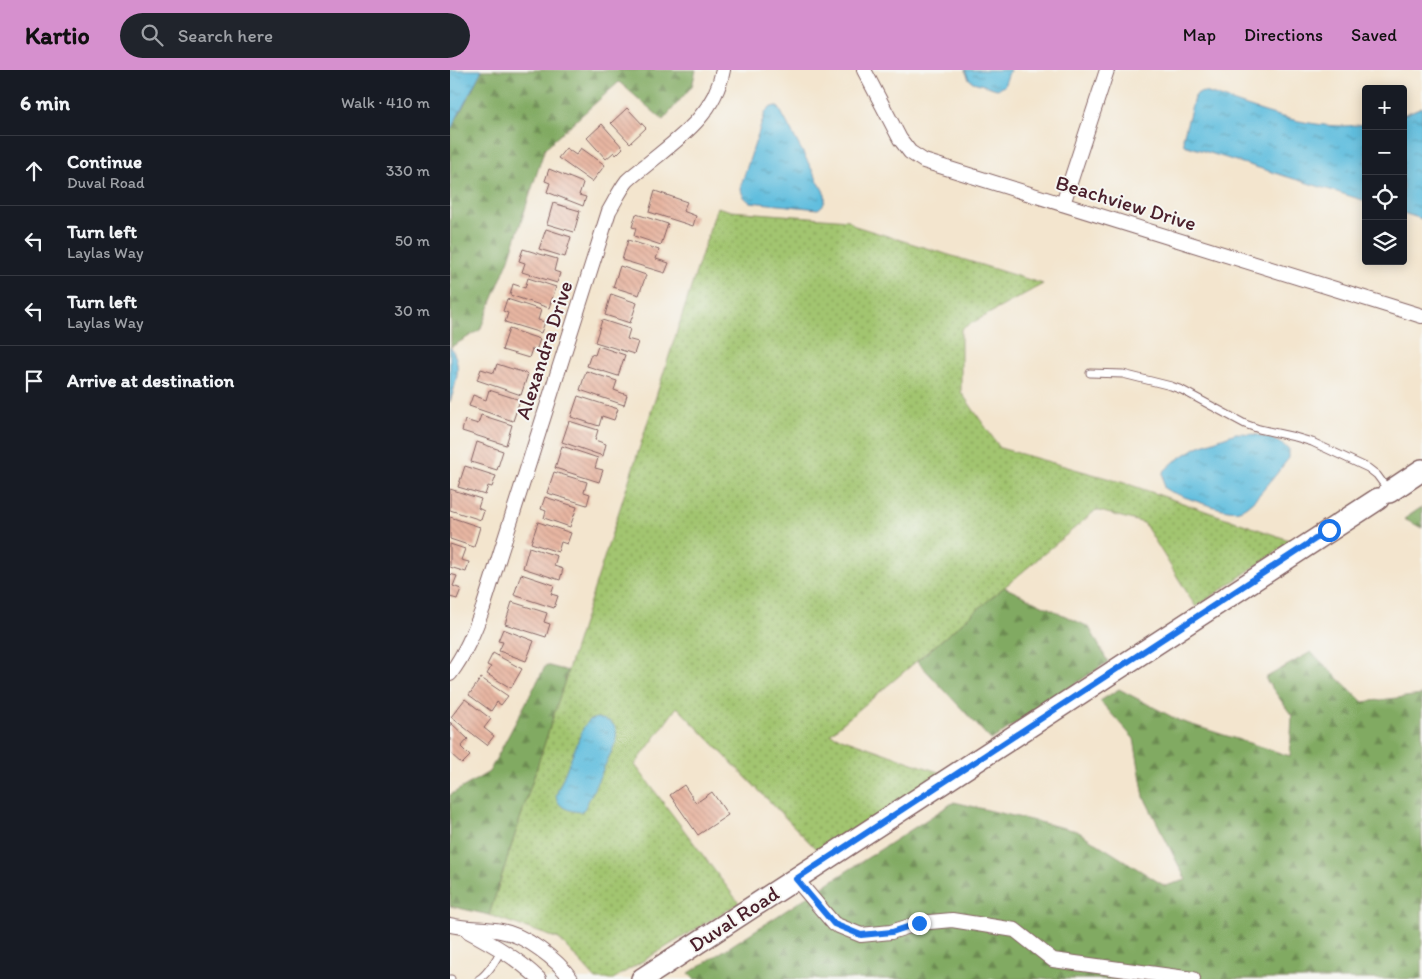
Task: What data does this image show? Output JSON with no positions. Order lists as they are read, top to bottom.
{
  "streets": {
    "main road": ["Duval Road"],
    "street": ["Beachview Drive", "Alexandra Drive"]
  },
  "page": {
    "header": "Kartio",
    "search": "Search here",
    "nav": ["Map", "Directions", "Saved"],
    "heading": ["6 min", "Walk · 410 m"],
    "map_buttons": ["+", "−"],
    "list": [
      ["Continue", "Duval Road", "330 m"],
      ["Turn left", "Laylas Way", "50 m"],
      ["Turn left", "Laylas Way", "30 m"],
      "Arrive at destination"
    ]
  }
}
